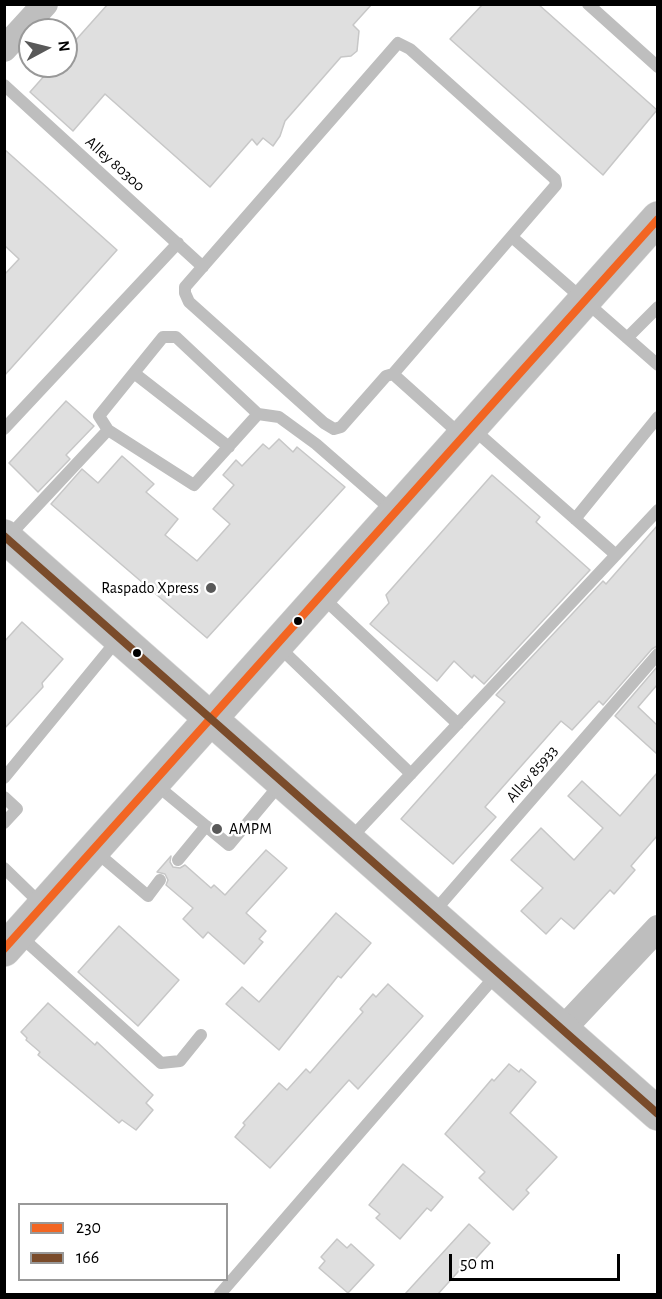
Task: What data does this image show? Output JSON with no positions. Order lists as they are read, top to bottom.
{
  "streets": {
    "lane": ["Alley 80300", "Alley 85933"]
  },
  "places": ["Raspado Xpress", "AMPM"],
  "lines": ["transit line 230", "transit line 166"],
  "legend": ["230", "166"],
  "scale_bar": "50 m",
  "north": "right"
}
